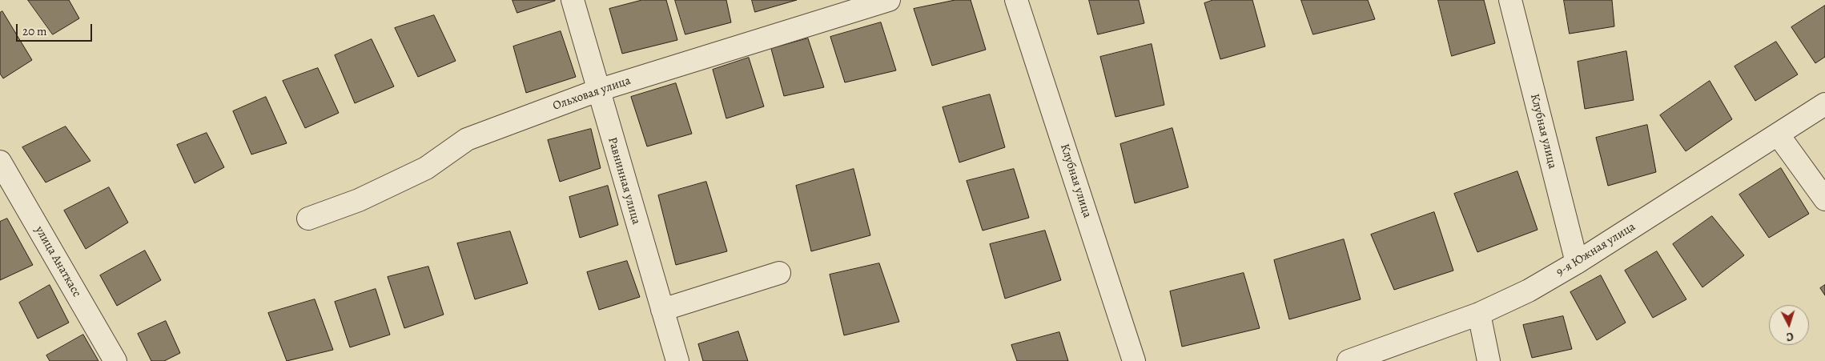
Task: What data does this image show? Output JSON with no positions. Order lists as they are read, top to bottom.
{
  "streets": {
    "street": [
      "Ольховая улица",
      "Клубная улица",
      "Равнинная улица",
      "9-я Южная улица",
      "улица Анаткасс"
    ]
  },
  "crossings": [
    ["Ольховая улица", "Равнинная улица"],
    ["Клубная улица", "9-я Южная улица"]
  ],
  "scale_bar": "20 m",
  "north": "bottom"
}
